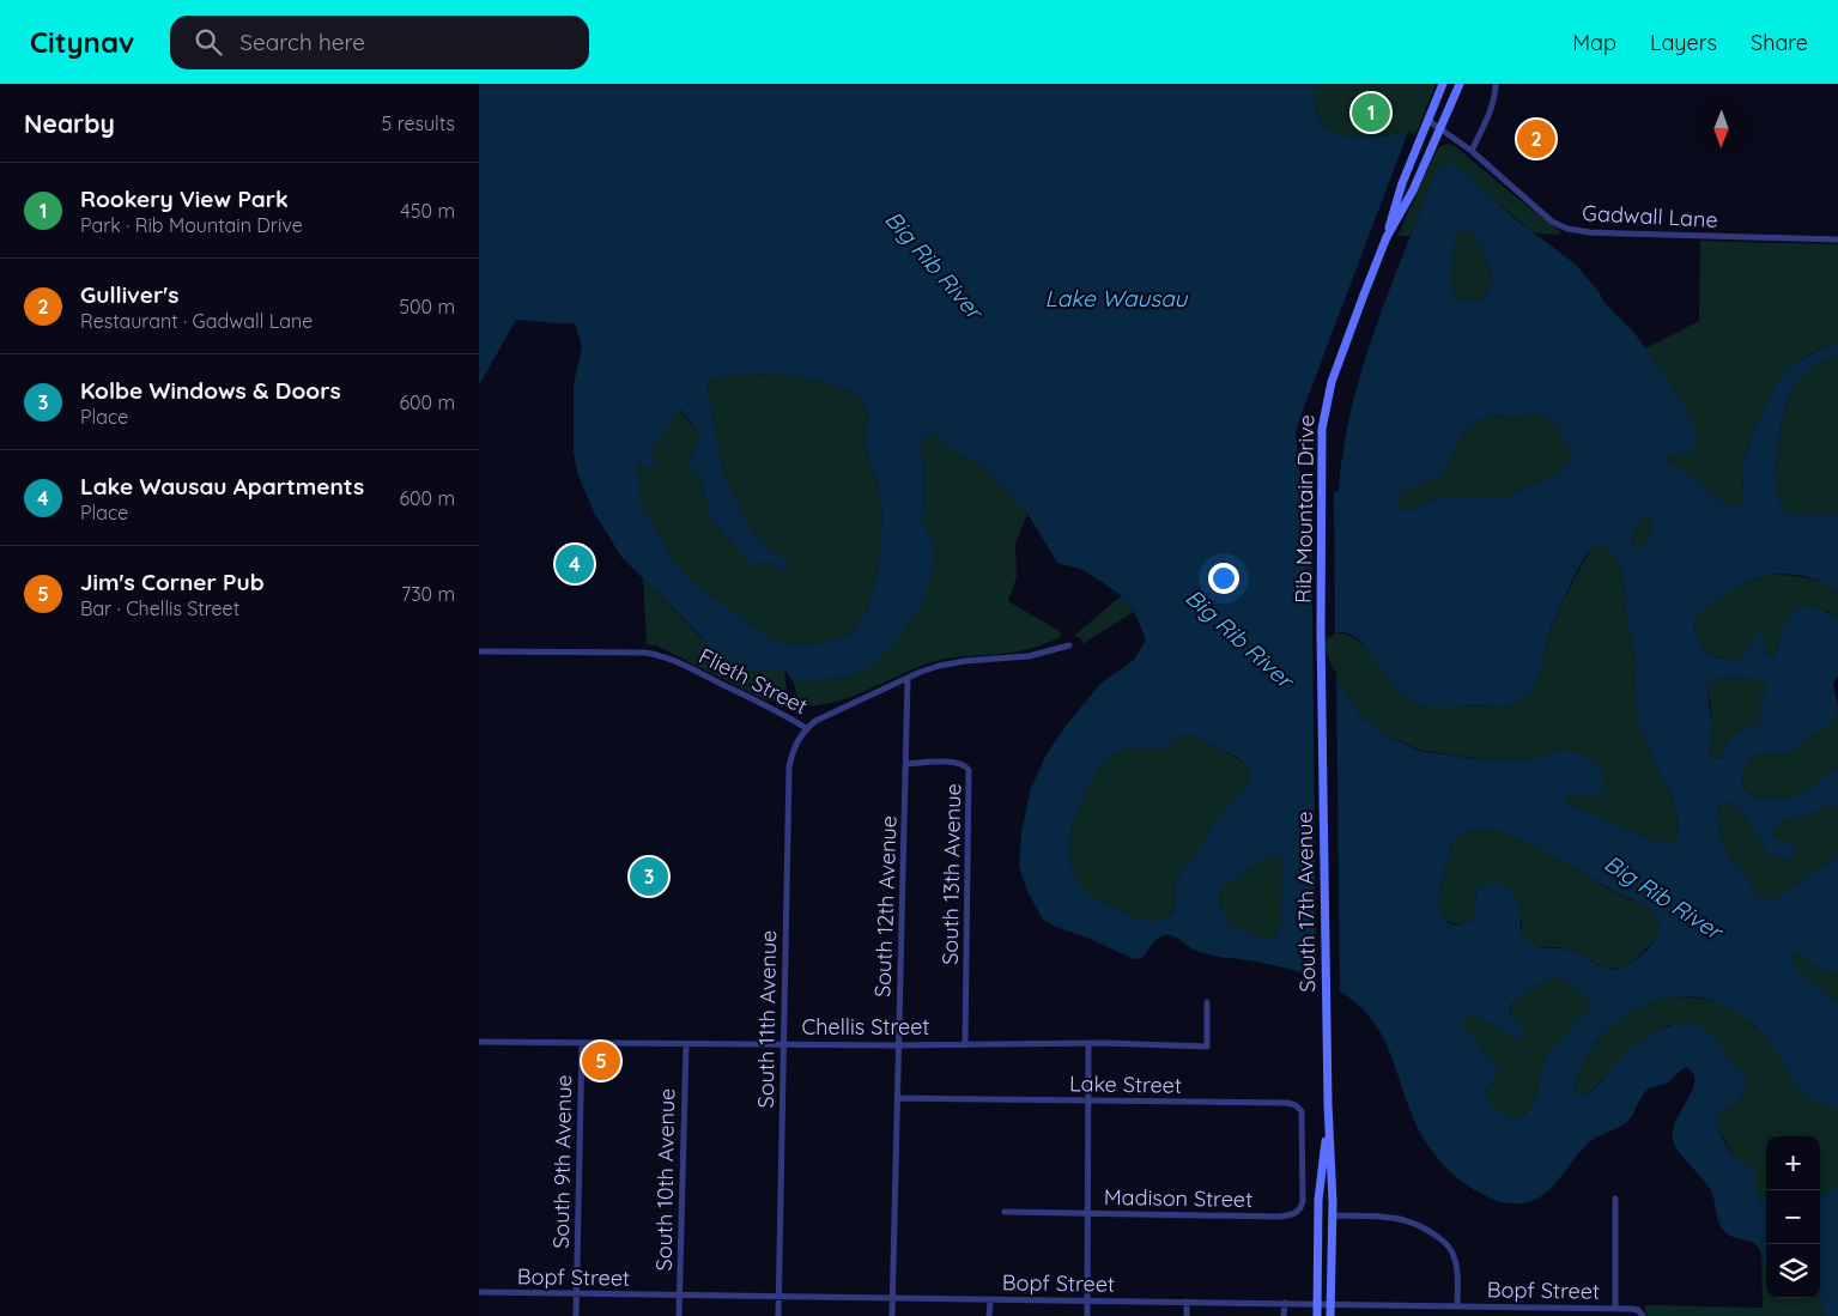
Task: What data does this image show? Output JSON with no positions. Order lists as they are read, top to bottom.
{
  "streets": {
    "main road": ["Rib Mountain Drive", "South 17th Avenue"],
    "street": [
      "Gadwall Lane",
      "Flieth Street",
      "South 13th Avenue",
      "South 12th Avenue",
      "South 11th Avenue",
      "Chellis Street",
      "Lake Street",
      "South 9th Avenue",
      "South 10th Avenue",
      "Madison Street",
      "Bopf Street"
    ]
  },
  "crossings": [
    ["Gadwall Lane", "Rib Mountain Drive"],
    ["Rib Mountain Drive", "South 17th Avenue"],
    ["Flieth Street", "South 12th Avenue"],
    ["Flieth Street", "South 11th Avenue"],
    ["South 13th Avenue", "South 12th Avenue"],
    ["South 13th Avenue", "Chellis Street"],
    ["South 17th Avenue", "Bopf Street"],
    ["South 12th Avenue", "Chellis Street"],
    ["South 12th Avenue", "Lake Street"],
    ["South 12th Avenue", "Bopf Street"],
    ["South 11th Avenue", "Chellis Street"],
    ["South 11th Avenue", "Bopf Street"],
    ["Chellis Street", "South 9th Avenue"],
    ["Chellis Street", "South 10th Avenue"],
    ["Lake Street", "Madison Street"],
    ["South 9th Avenue", "Bopf Street"],
    ["South 10th Avenue", "Bopf Street"]
  ],
  "water": ["Big Rib River", "Lake Wausau"],
  "north": "bottom",
  "page": {
    "header": "Citynav",
    "search": "Search here",
    "nav": ["Map", "Layers", "Share"],
    "heading": ["Nearby", "5 results"],
    "pins": [
      "1",
      "2",
      "4",
      "3",
      "5"
    ],
    "list": [
      {
        "mark": "1",
        "name": "Rookery View Park",
        "note": "Park · Rib Mountain Drive",
        "value": "450 m"
      },
      {
        "mark": "2",
        "name": "Gulliver's",
        "note": "Restaurant · Gadwall Lane",
        "value": "500 m"
      },
      {
        "mark": "3",
        "name": "Kolbe Windows & Doors",
        "note": "Place",
        "value": "600 m"
      },
      {
        "mark": "4",
        "name": "Lake Wausau Apartments",
        "note": "Place",
        "value": "600 m"
      },
      {
        "mark": "5",
        "name": "Jim's Corner Pub",
        "note": "Bar · Chellis Street",
        "value": "730 m"
      }
    ],
    "map_buttons": ["+", "−"]
  }
}
